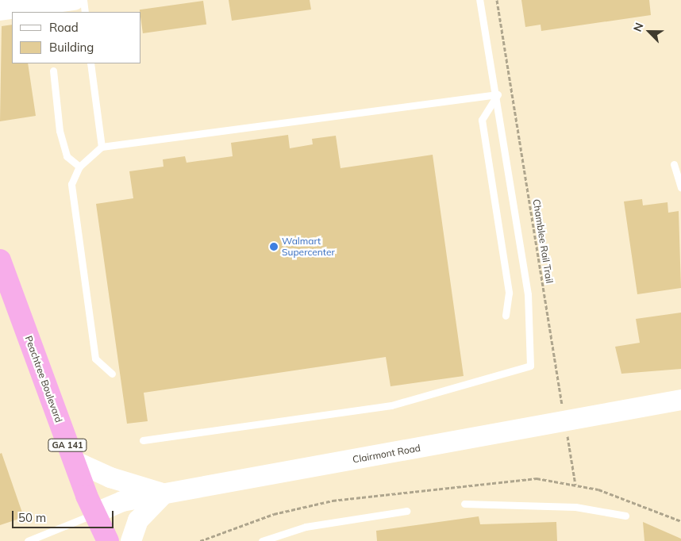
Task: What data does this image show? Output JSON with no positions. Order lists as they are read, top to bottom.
{
  "streets": {
    "highway": ["Peachtree Boulevard", "GA 141"],
    "main road": ["Clairmont Road"],
    "path": ["Chamblee Rail Trail"]
  },
  "crossings": [
    ["Peachtree Boulevard", "Clairmont Road"]
  ],
  "places": ["Walmart Supercenter"],
  "legend": ["Road", "Building"],
  "scale_bar": "50 m",
  "north": "top left"
}
